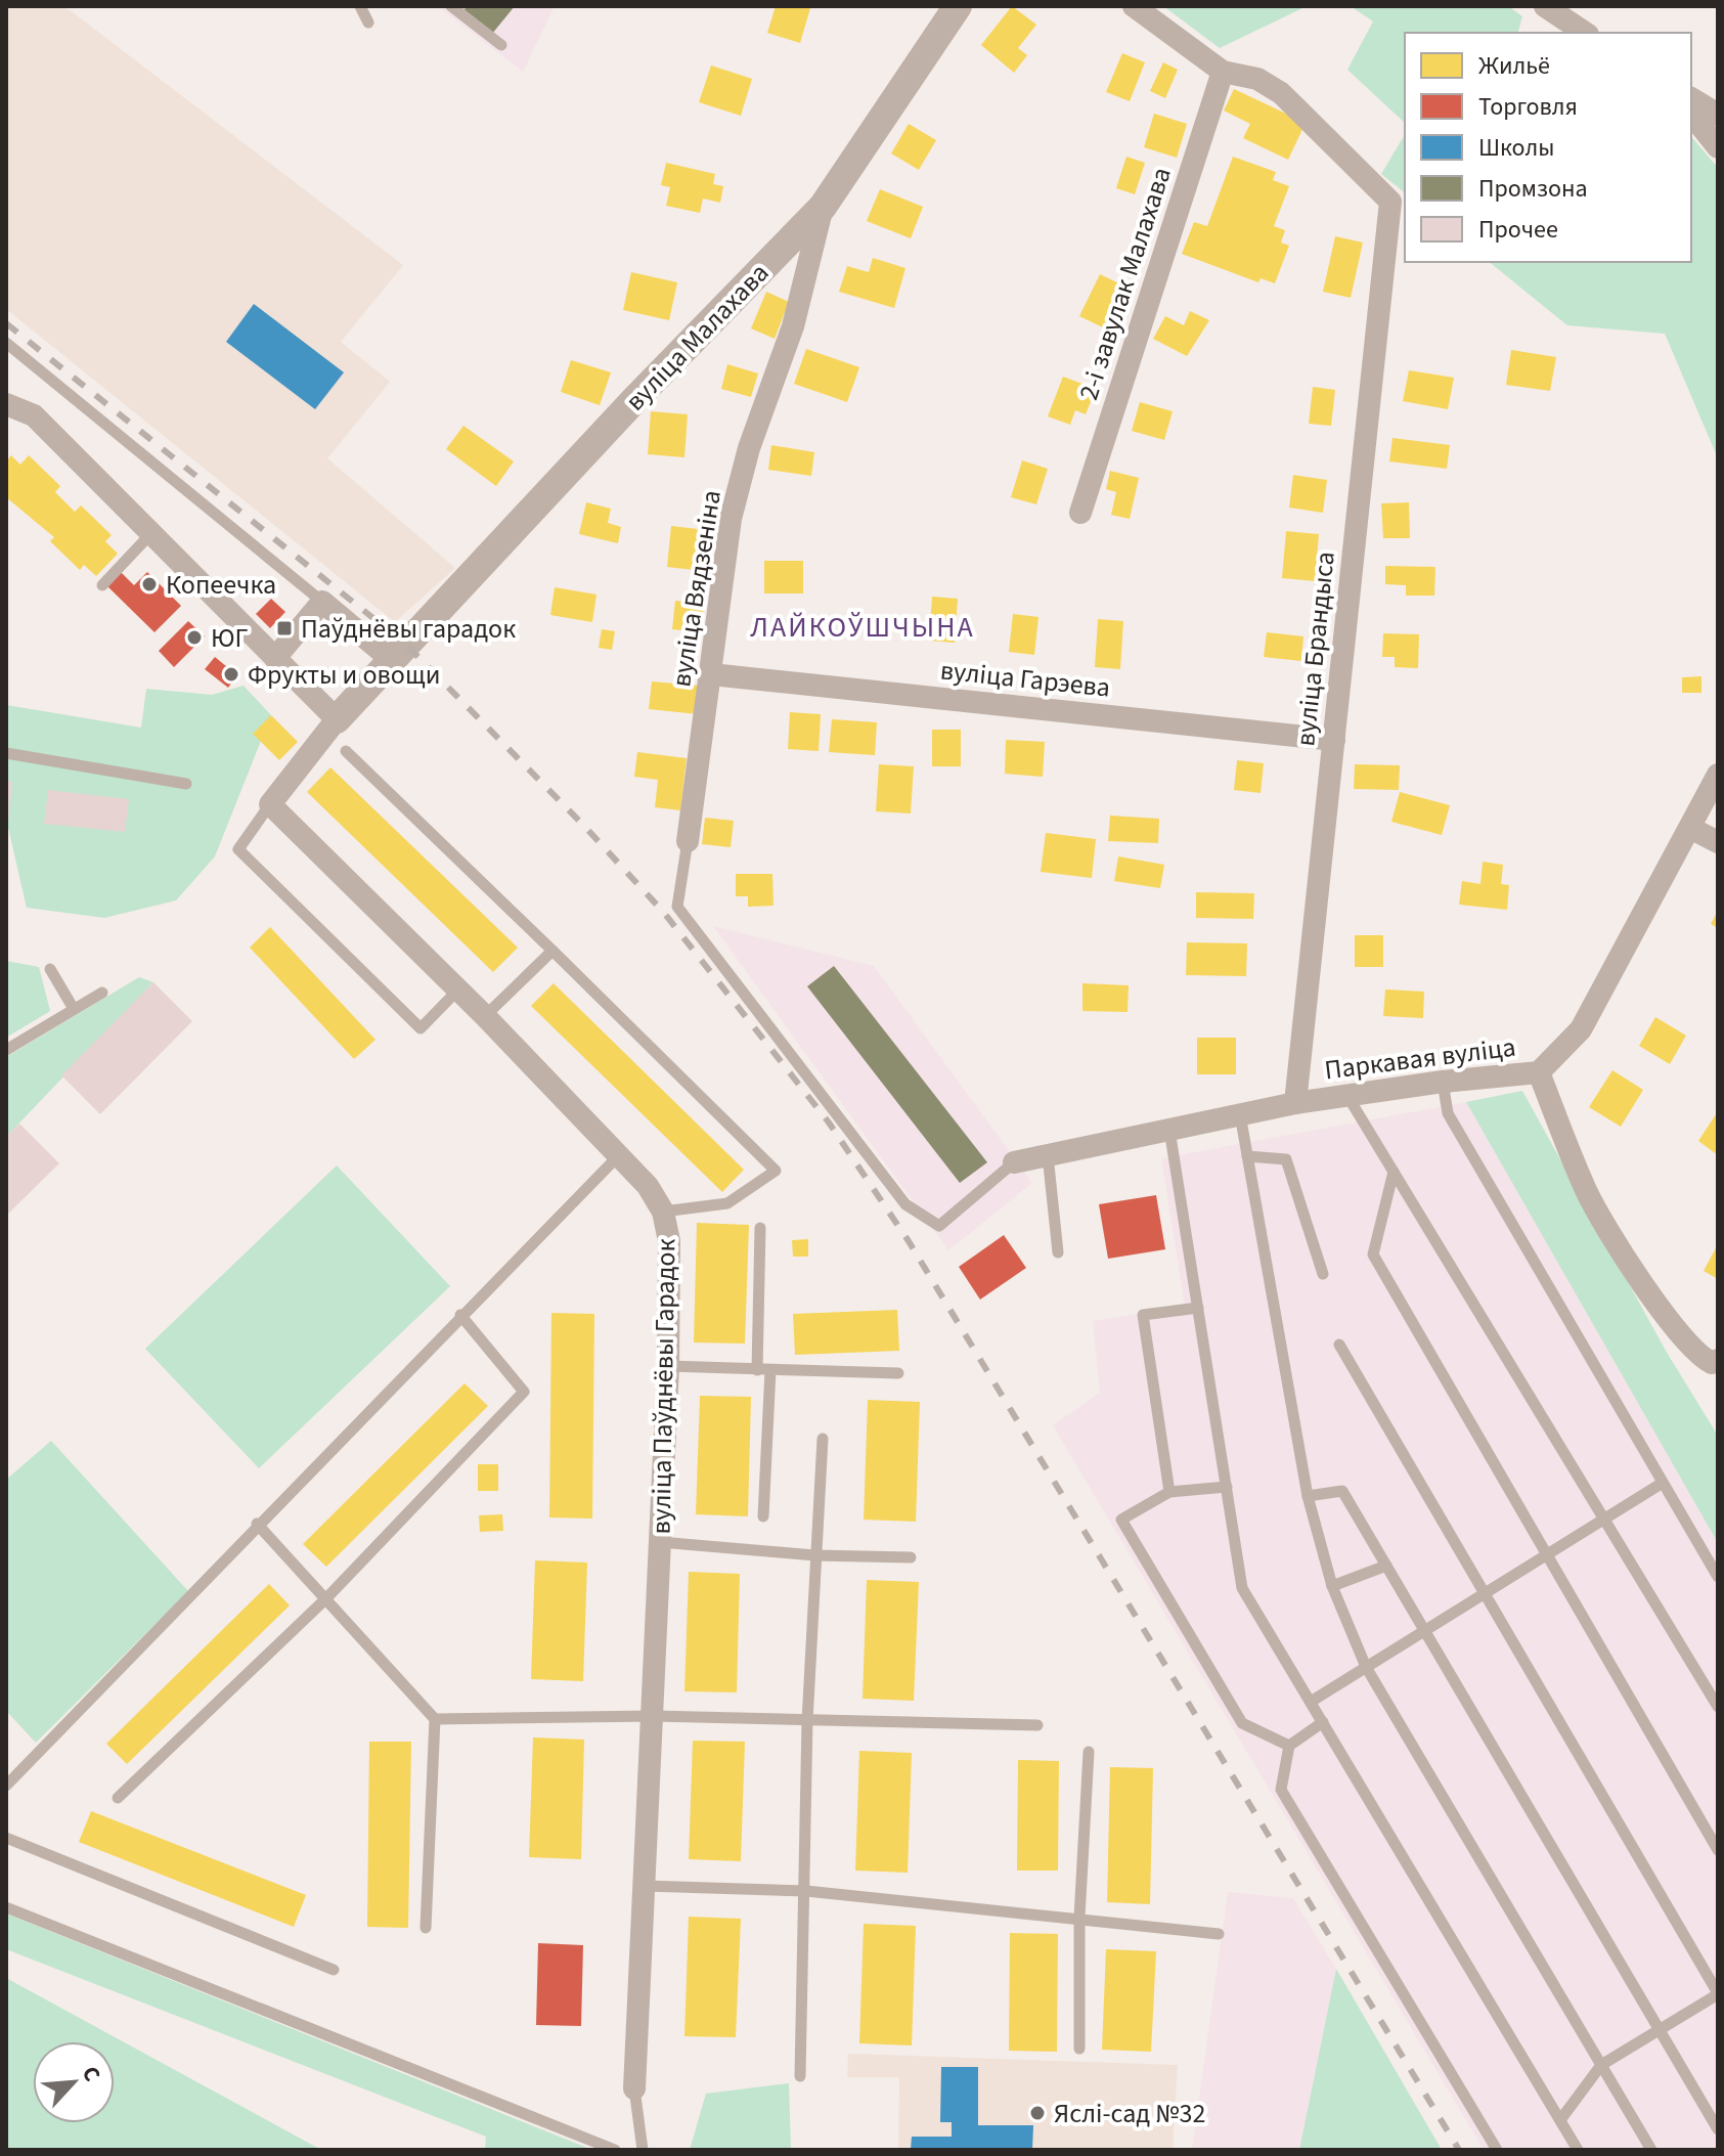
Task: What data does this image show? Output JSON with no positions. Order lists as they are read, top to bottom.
{
  "streets": {
    "street": [
      "2-і завулак Малахава",
      "вуліца Малахава",
      "вуліца Вядзеніна",
      "вуліца Брандыса",
      "вуліца Гарэева",
      "Паркавая вуліца",
      "вуліца Паўднёвы Гарадок"
    ]
  },
  "crossings": [
    ["2-і завулак Малахава", "вуліца Брандыса"],
    ["вуліца Малахава", "вуліца Вядзеніна"],
    ["вуліца Вядзеніна", "вуліца Гарэева"],
    ["вуліца Брандыса", "вуліца Гарэева"],
    ["вуліца Брандыса", "Паркавая вуліца"]
  ],
  "districts": ["ЛАЙКОЎШЧЫНА"],
  "places": {
    "other": [
      "Копеечка",
      "ЮГ",
      "Фрукты и овощи",
      "Яслі-сад №32"
    ],
    "transit": ["Паўднёвы гарадок"]
  },
  "legend": [
    "Жильё",
    "Торговля",
    "Школы",
    "Промзона",
    "Прочее"
  ],
  "north": "top right"
}
